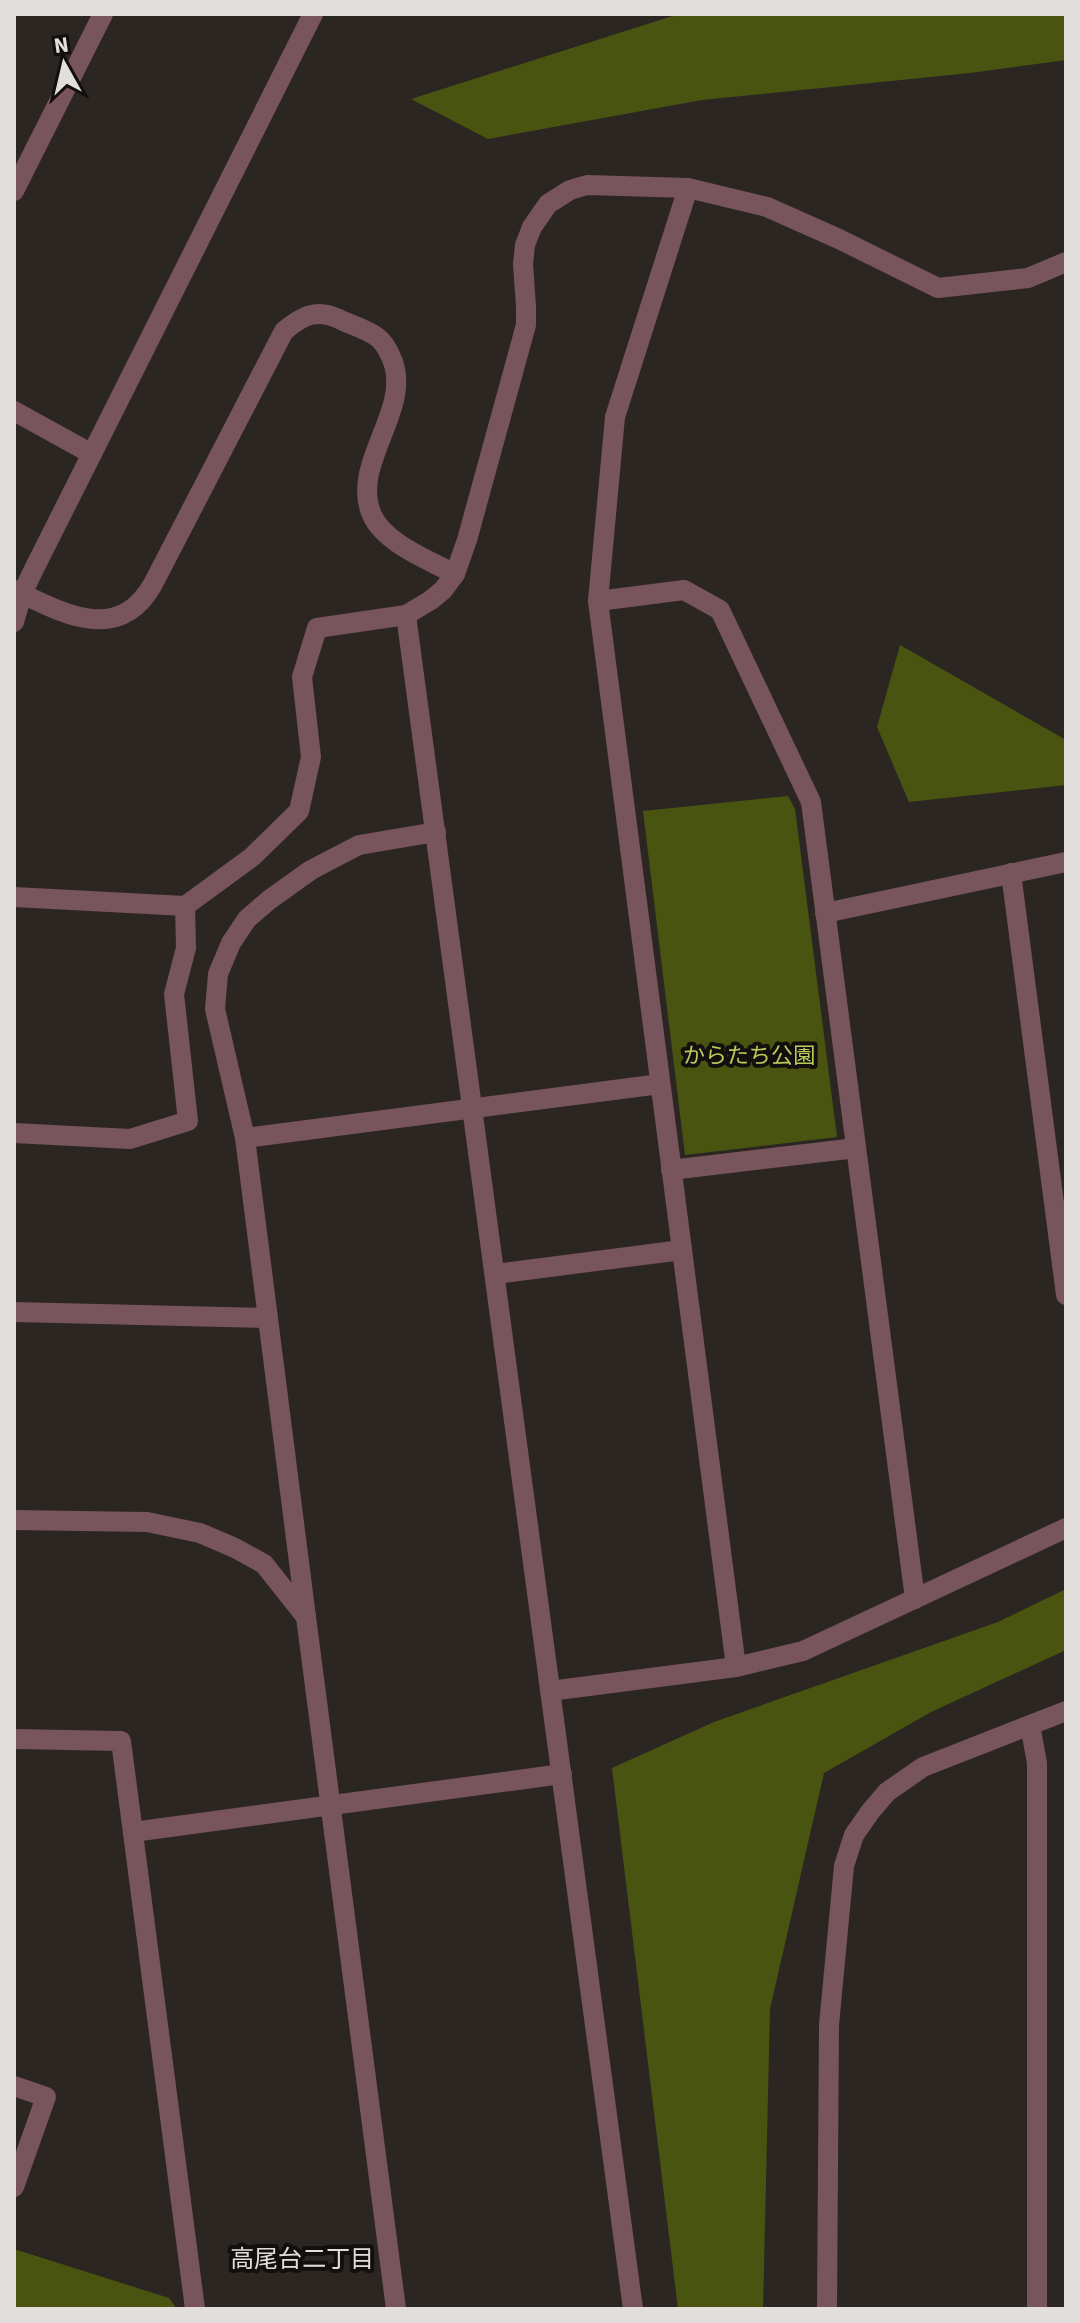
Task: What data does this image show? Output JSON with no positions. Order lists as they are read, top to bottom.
{
  "districts": ["高尾台二丁目"],
  "parks": ["からたち公園"],
  "north": "top"
}
